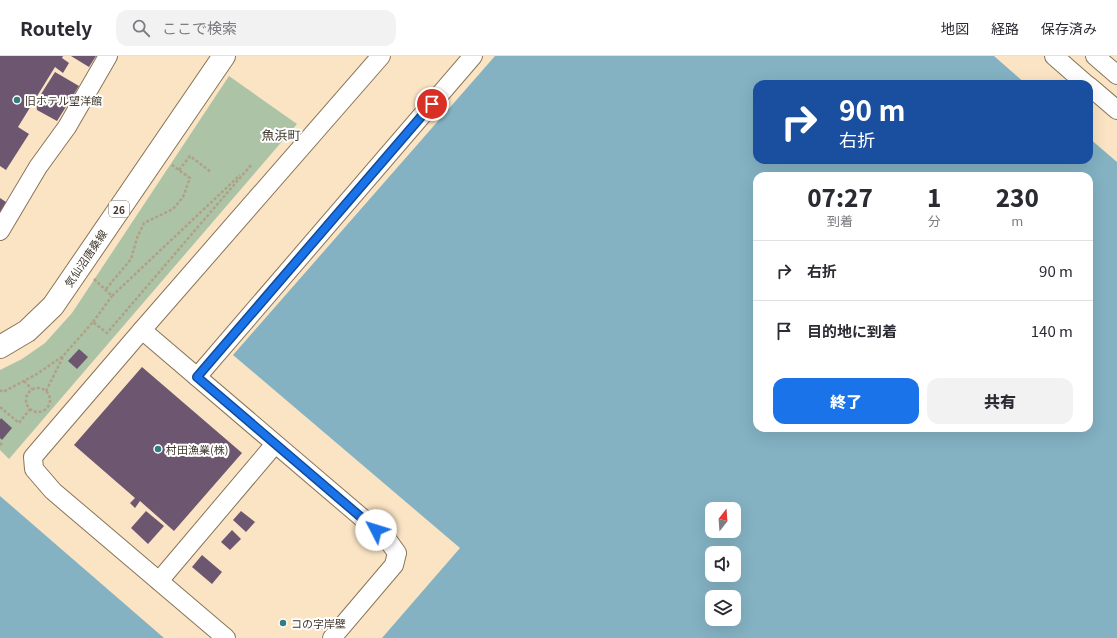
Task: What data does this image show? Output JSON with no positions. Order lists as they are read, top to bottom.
{
  "streets": {
    "main road": ["26", "気仙沼唐桑線"]
  },
  "districts": ["魚浜町"],
  "places": ["旧ホテル望洋館", "村田漁業(株)", "コの字岸壁"],
  "north": "top",
  "page": {
    "header": "Routely",
    "search": "ここで検索",
    "nav": ["地図", "経路", "保存済み"],
    "turn": ["90 m", "右折"],
    "eta": [
      "07:27",
      "到着",
      "1",
      "分",
      "230",
      "m"
    ],
    "list": [
      {
        "name": "右折",
        "value": "90 m"
      },
      {
        "name": "目的地に到着",
        "value": "140 m"
      }
    ],
    "buttons": ["終了", "共有"]
  }
}
